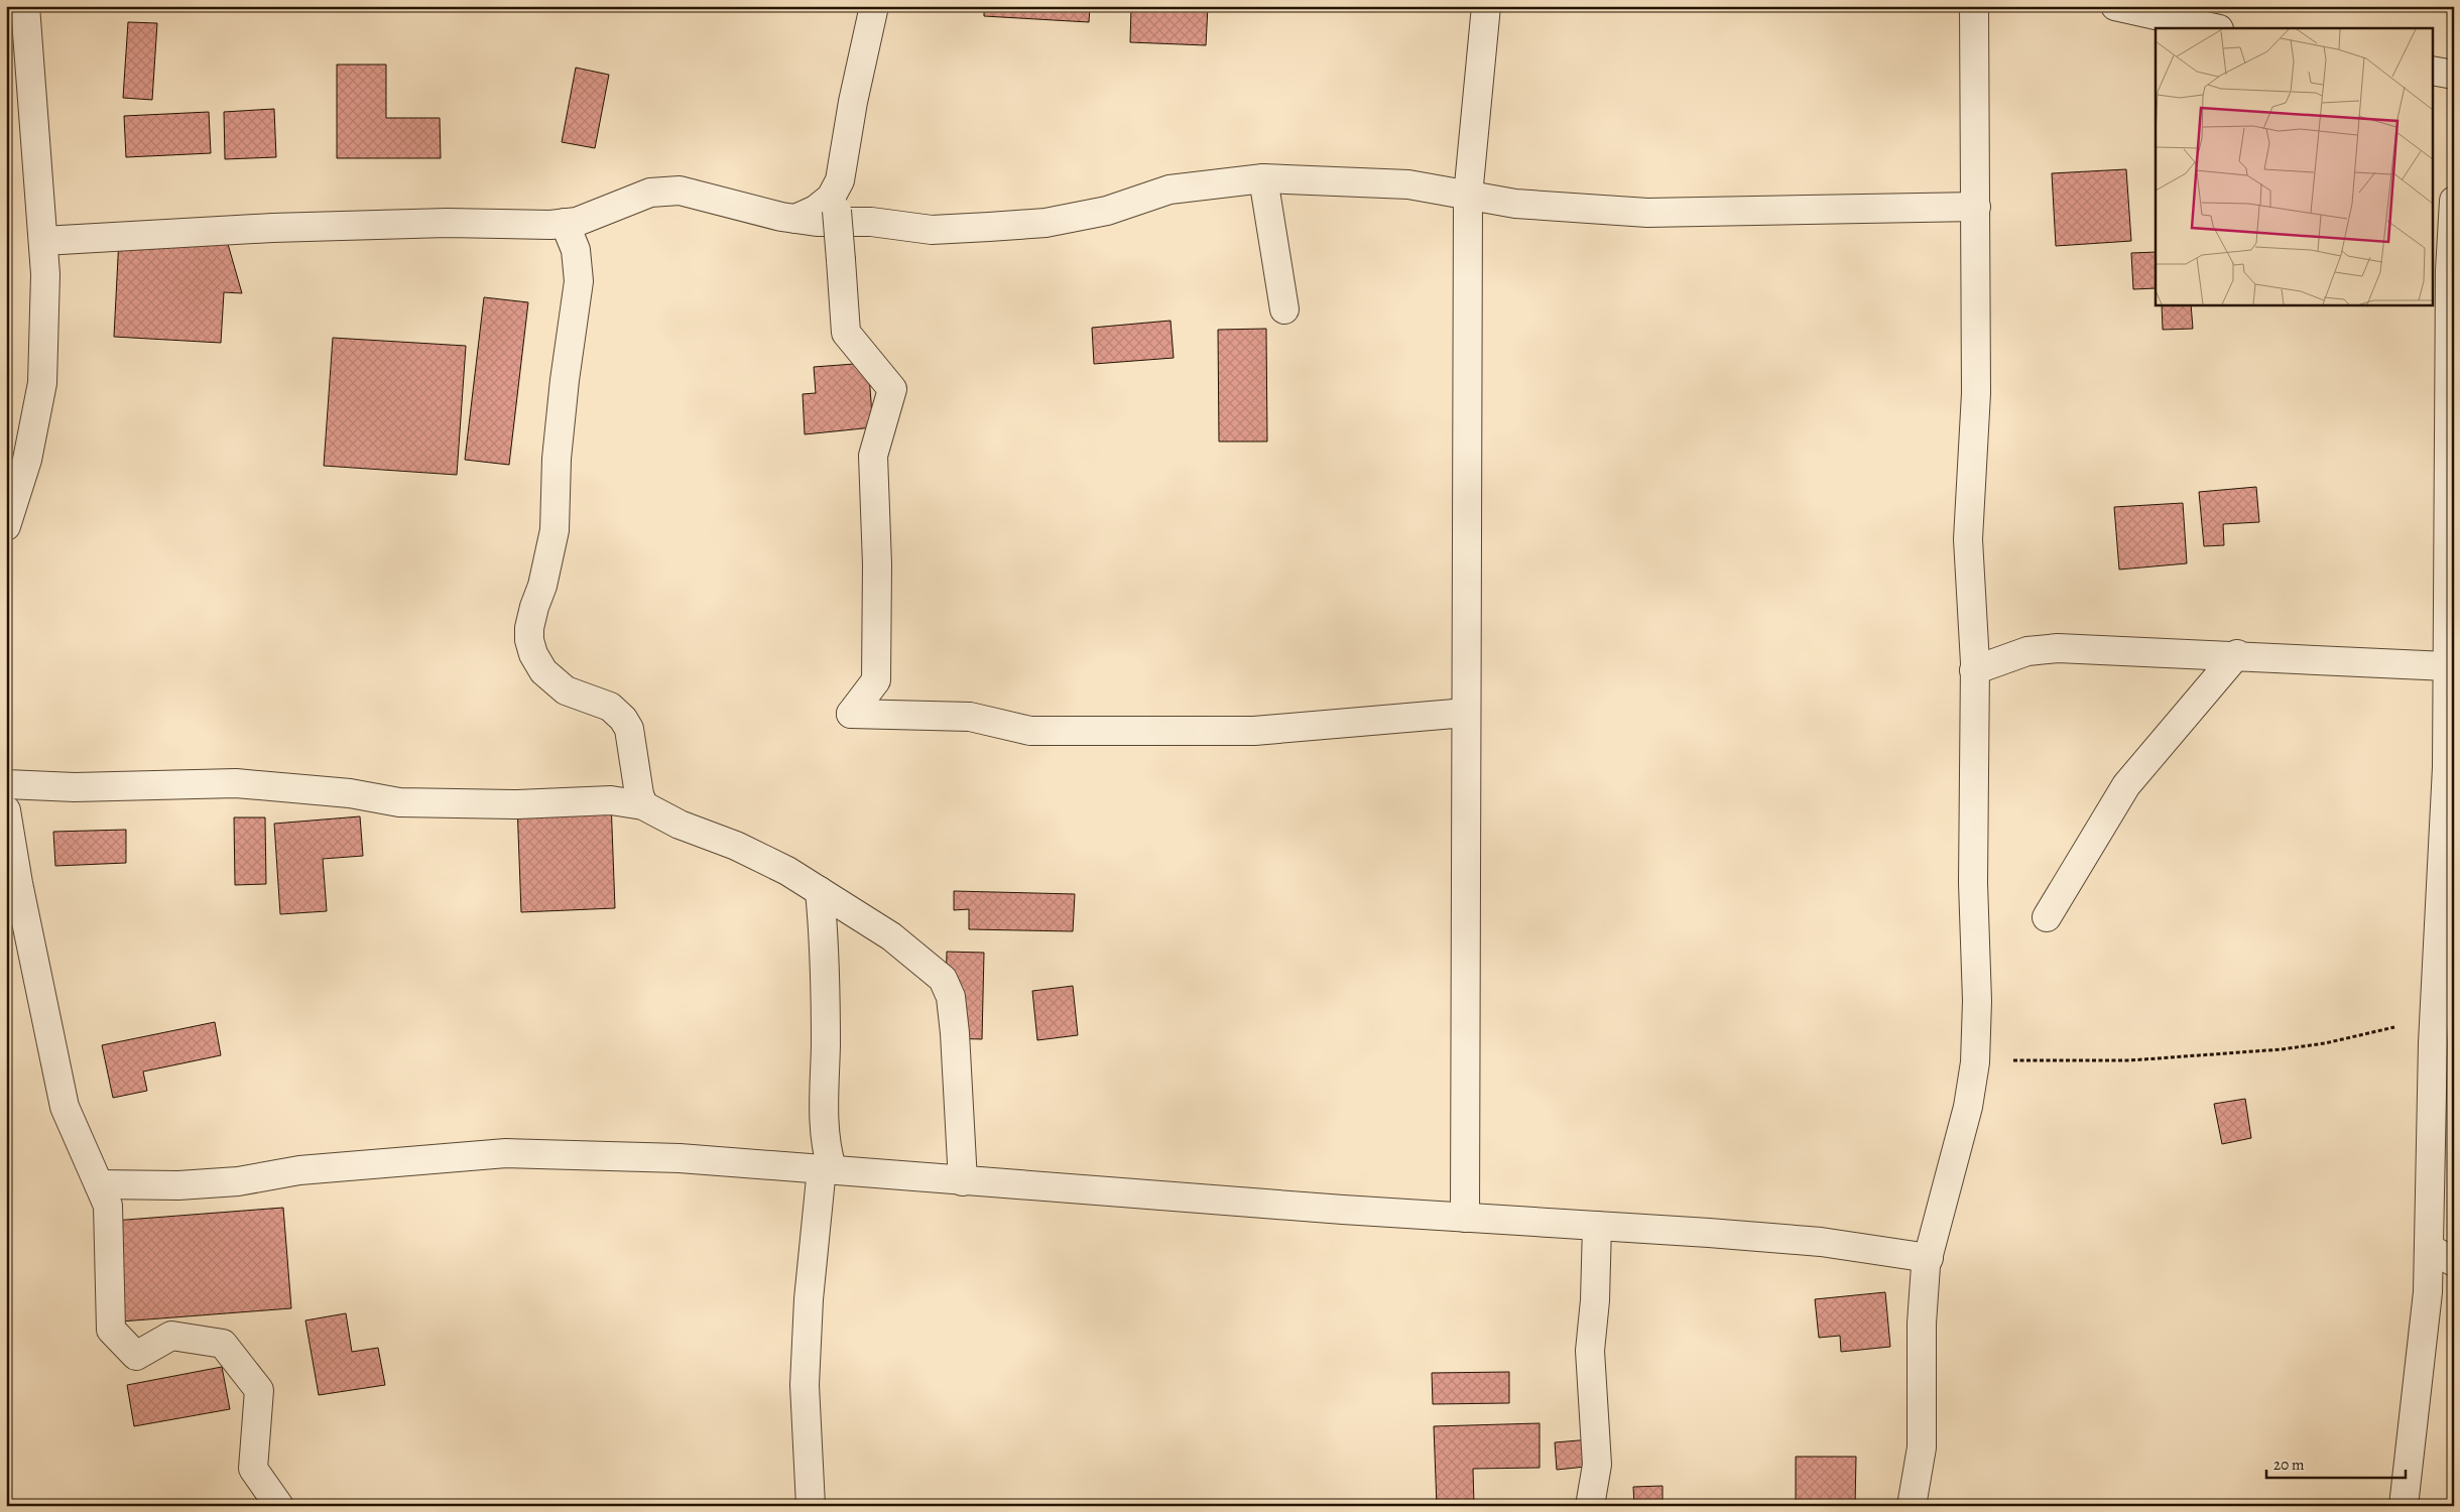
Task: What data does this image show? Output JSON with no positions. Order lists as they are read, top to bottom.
{
  "scale_bar": "20 m"
}
